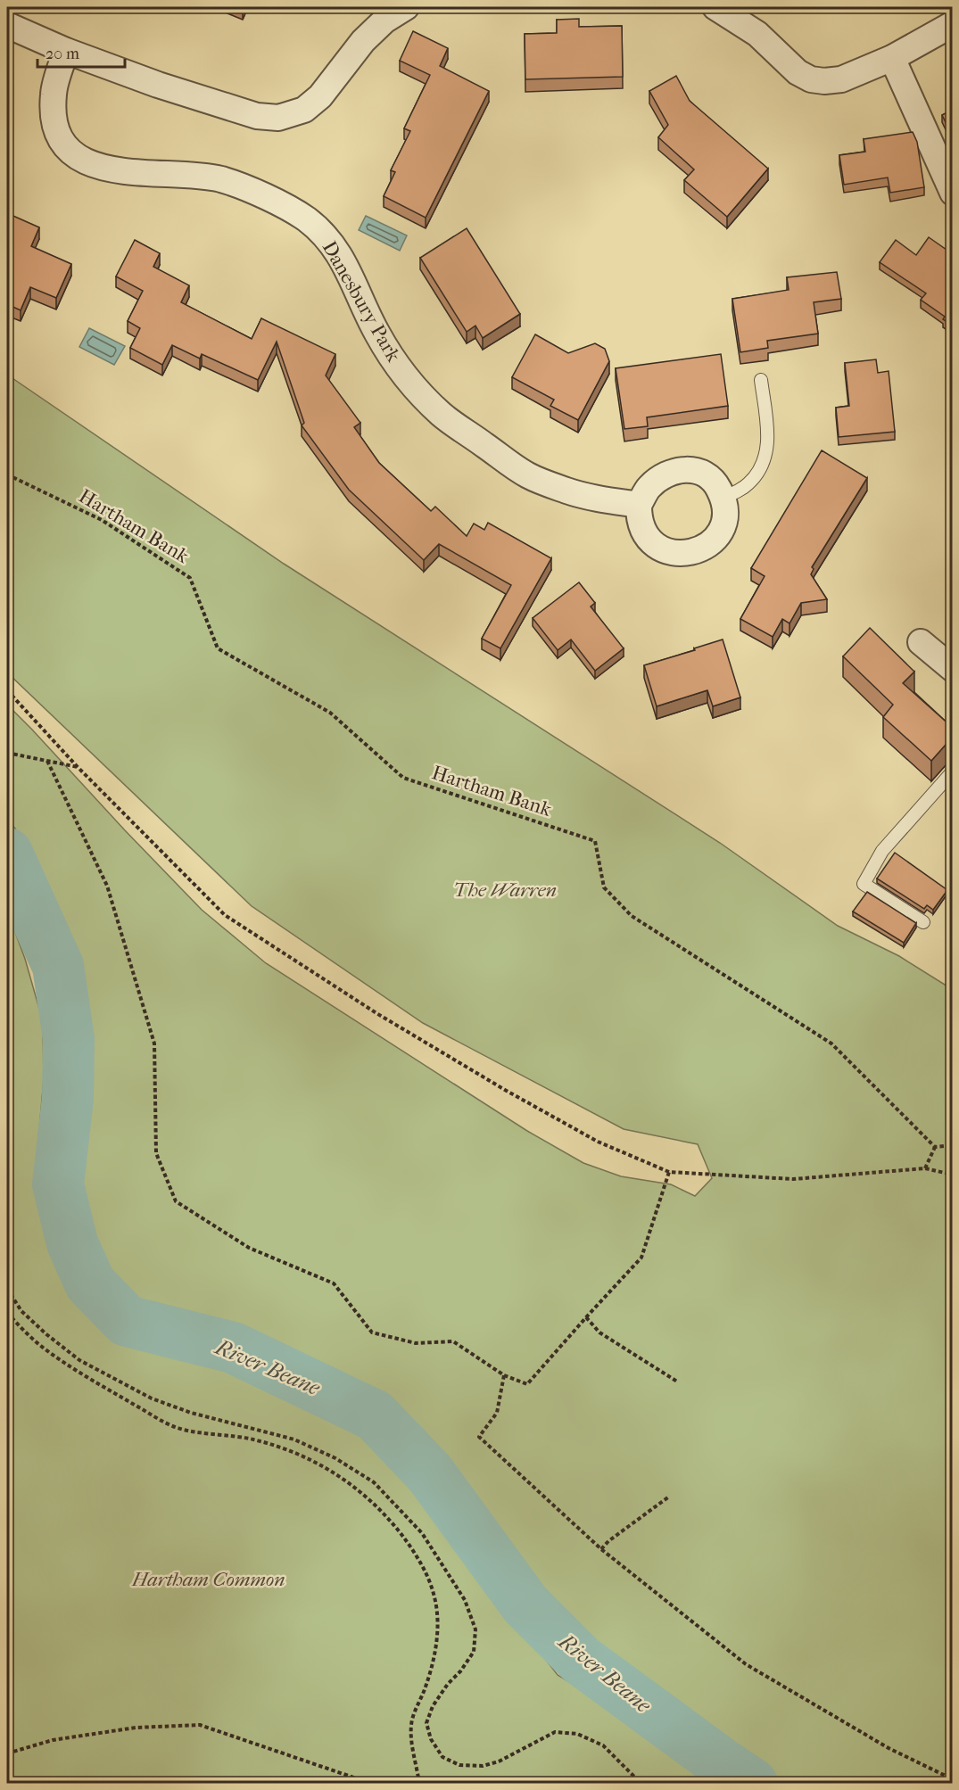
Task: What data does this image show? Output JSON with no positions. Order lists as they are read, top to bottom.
{
  "streets": {
    "street": ["Danesbury Park"],
    "path": ["Hartham Bank"]
  },
  "water": ["River Beane"],
  "parks": ["The Warren", "Hartham Common"],
  "scale_bar": "20 m"
}
